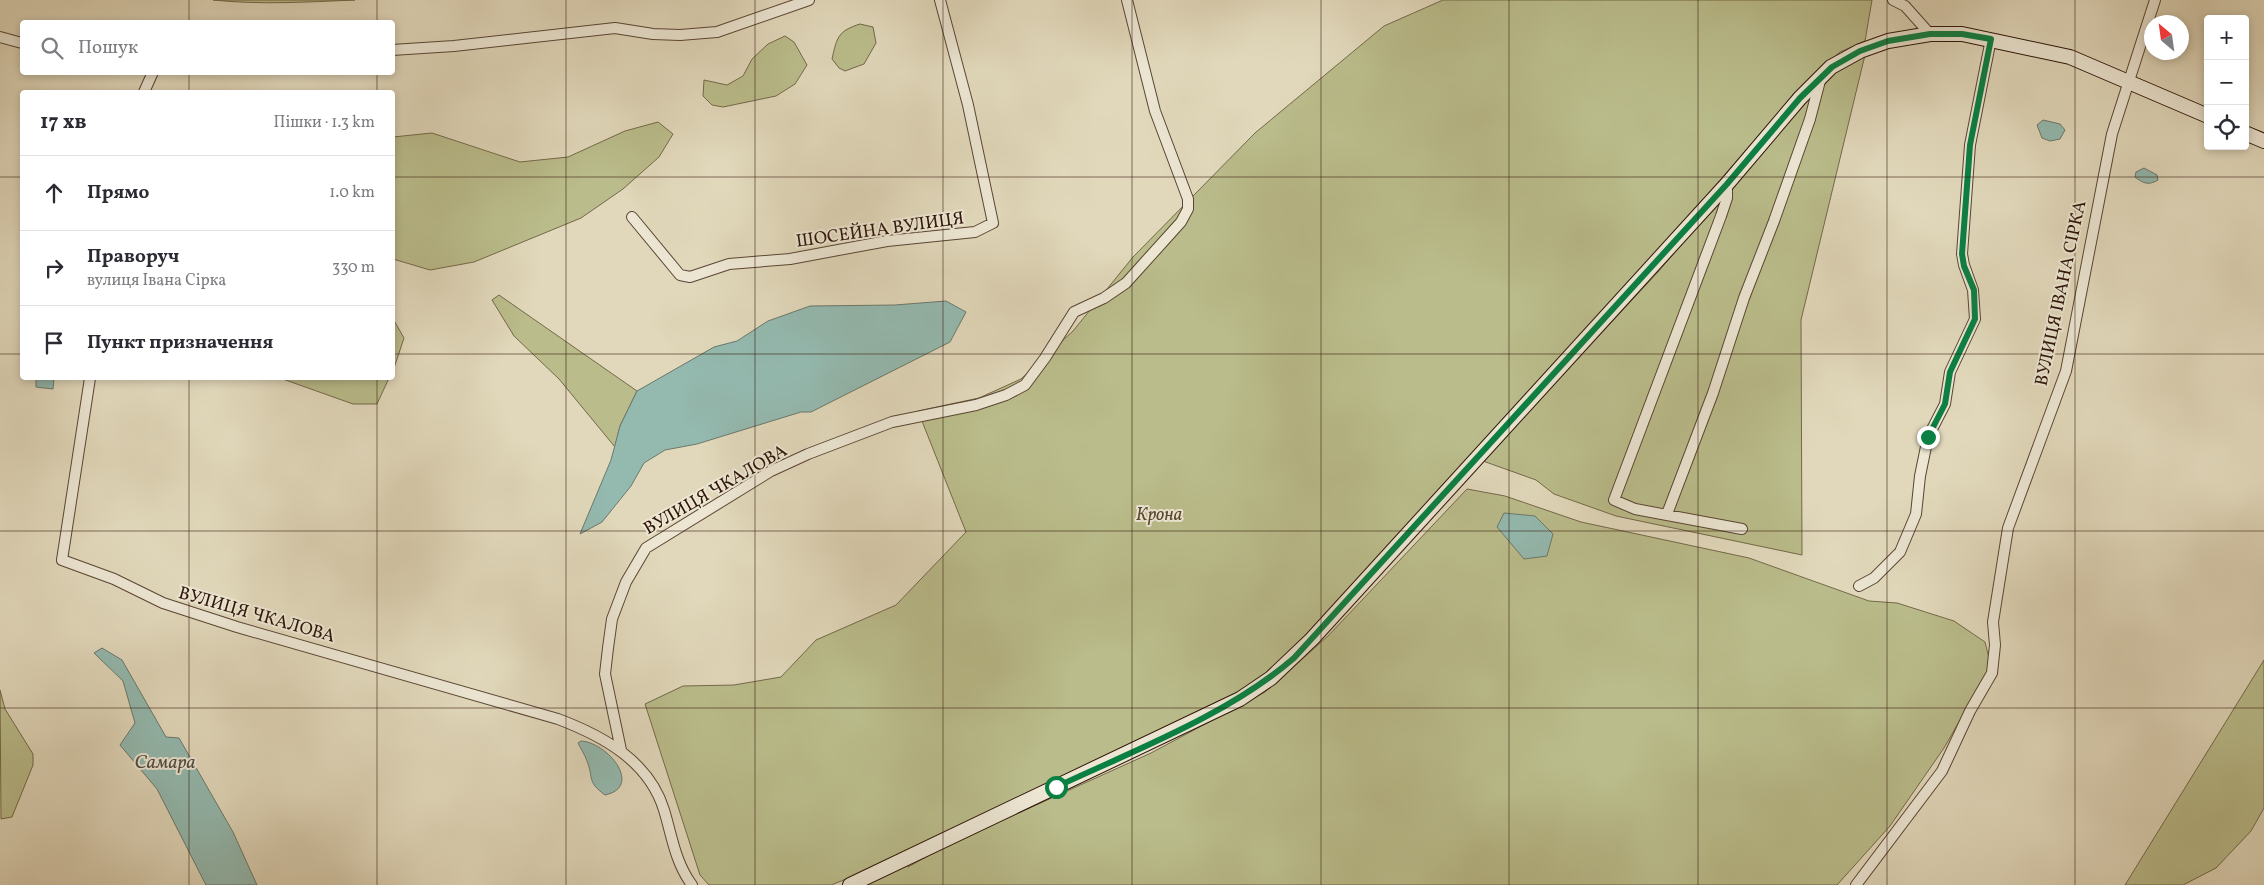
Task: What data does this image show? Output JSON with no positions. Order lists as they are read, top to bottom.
{
  "streets": {
    "street": ["ШОСЕЙНА ВУЛИЦЯ", "ВУЛИЦЯ ІВАНА СІРКА", "ВУЛИЦЯ ЧКАЛОВА"]
  },
  "water": ["Самара"],
  "parks": ["Крона"],
  "north": "top left",
  "page": {
    "map_buttons": ["+", "−"],
    "search": "Пошук",
    "heading": ["17 хв", "Пішки · 1.3 km"],
    "list": [
      ["Прямо", "1.0 km"],
      ["Праворуч", "вулиця Івана Сірка", "330 m"],
      "Пункт призначення"
    ]
  }
}
